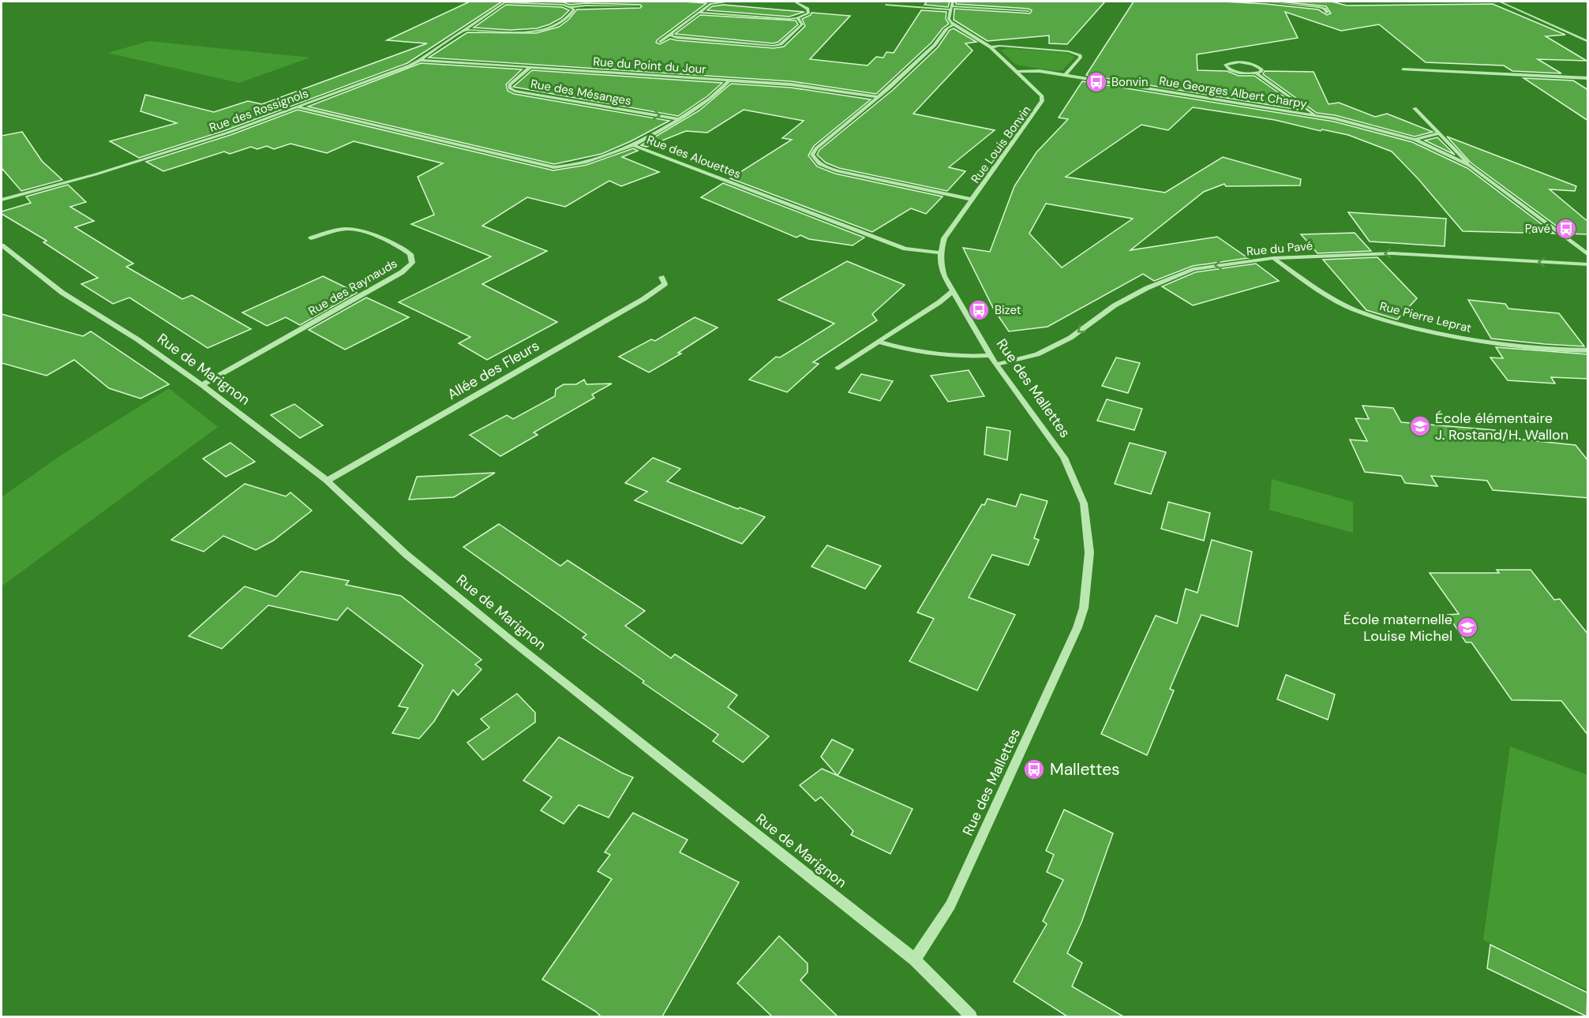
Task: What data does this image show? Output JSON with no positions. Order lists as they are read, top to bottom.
{
  "streets": {
    "street": [
      "Rue du Point du Jour",
      "Rue des Mésanges",
      "Rue Georges Albert Charpy",
      "Rue des Rossignols",
      "Rue Louis Bonvin",
      "Rue des Alouettes",
      "Rue du Pavé",
      "Rue des Raynauds",
      "Rue Pierre Leprat",
      "Rue de Marignon",
      "Allée des Fleurs",
      "Rue des Mallettes"
    ]
  },
  "crossings": [
    ["Rue du Point du Jour", "Rue des Mésanges"],
    ["Rue du Point du Jour", "Rue des Rossignols"],
    ["Rue Georges Albert Charpy", "Rue Louis Bonvin"],
    ["Rue des Rossignols", "Rue des Alouettes"],
    ["Rue des Alouettes", "Rue des Mallettes"],
    ["Rue du Pavé", "Rue Pierre Leprat"],
    ["Rue du Pavé", "Rue des Mallettes"],
    ["Rue des Raynauds", "Rue de Marignon"],
    ["Rue de Marignon", "Allée des Fleurs"],
    ["Rue de Marignon", "Rue des Mallettes"]
  ],
  "one_way": ["Rue du Pavé"],
  "places": {
    "bus stop": [
      "Bonvin",
      "Pavé",
      "Bizet",
      "Mallettes"
    ],
    "school or university": ["École élémentaire J. Rostand/H. Wallon", "École maternelle Louise Michel"]
  }
}
